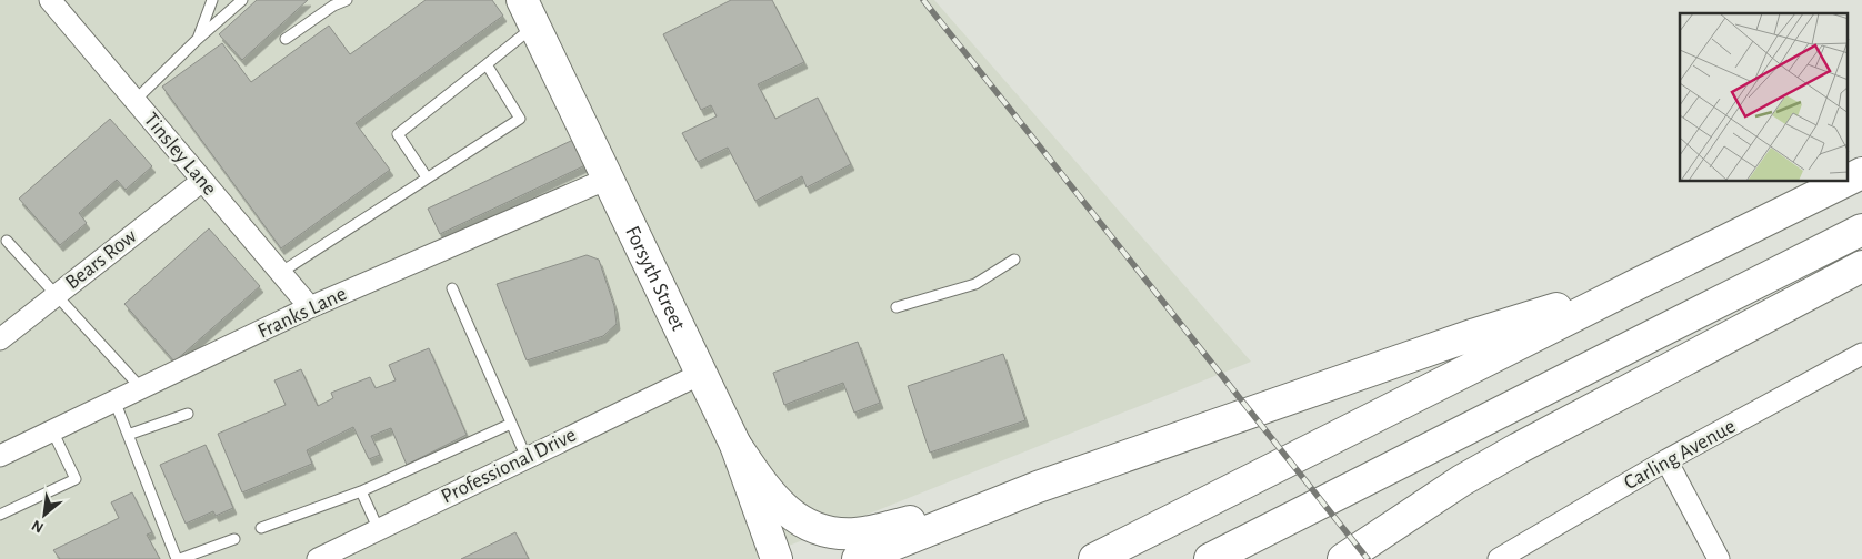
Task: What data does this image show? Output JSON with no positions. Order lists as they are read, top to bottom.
{
  "streets": {
    "main road": ["Forsyth Street"],
    "street": [
      "Tinsley Lane",
      "Bears Row",
      "Franks Lane",
      "Carling Avenue",
      "Professional Drive"
    ]
  },
  "crossings": [
    ["Tinsley Lane", "Bears Row"],
    ["Tinsley Lane", "Franks Lane"],
    ["Forsyth Street", "Franks Lane"],
    ["Forsyth Street", "Professional Drive"]
  ],
  "north": "bottom left"
}
